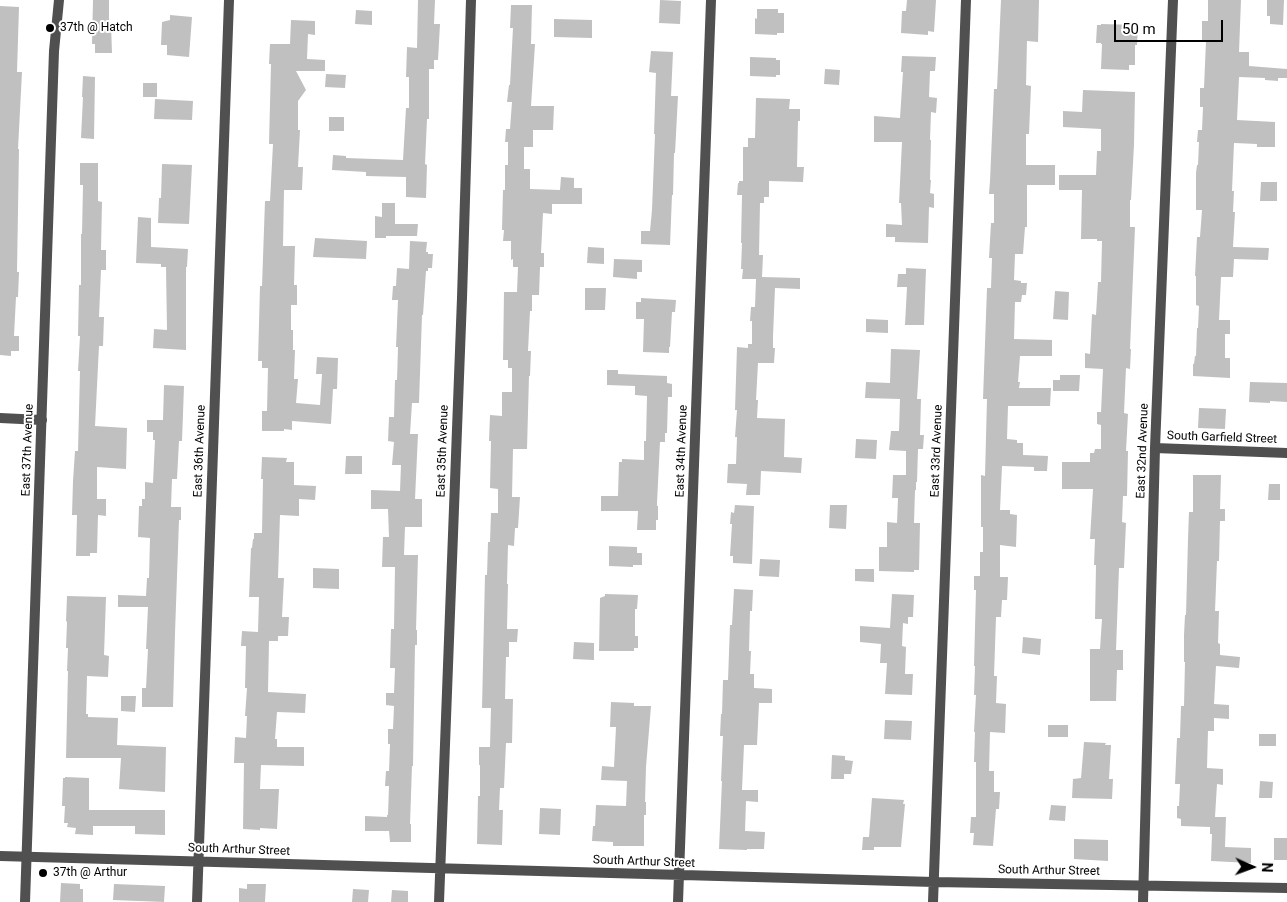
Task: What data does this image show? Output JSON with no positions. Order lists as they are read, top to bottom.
{
  "streets": {
    "street": [
      "South Garfield Street",
      "East 37th Avenue",
      "East 36th Avenue",
      "East 35th Avenue",
      "East 34th Avenue",
      "East 33rd Avenue",
      "East 32nd Avenue",
      "South Arthur Street"
    ]
  },
  "crossings": [
    ["South Garfield Street", "East 32nd Avenue"],
    ["East 37th Avenue", "South Arthur Street"],
    ["East 36th Avenue", "South Arthur Street"],
    ["East 35th Avenue", "South Arthur Street"],
    ["East 34th Avenue", "South Arthur Street"],
    ["East 33rd Avenue", "South Arthur Street"],
    ["East 32nd Avenue", "South Arthur Street"]
  ],
  "places": ["37th @ Hatch", "37th @ Arthur"],
  "scale_bar": "50 m",
  "north": "right"
}
